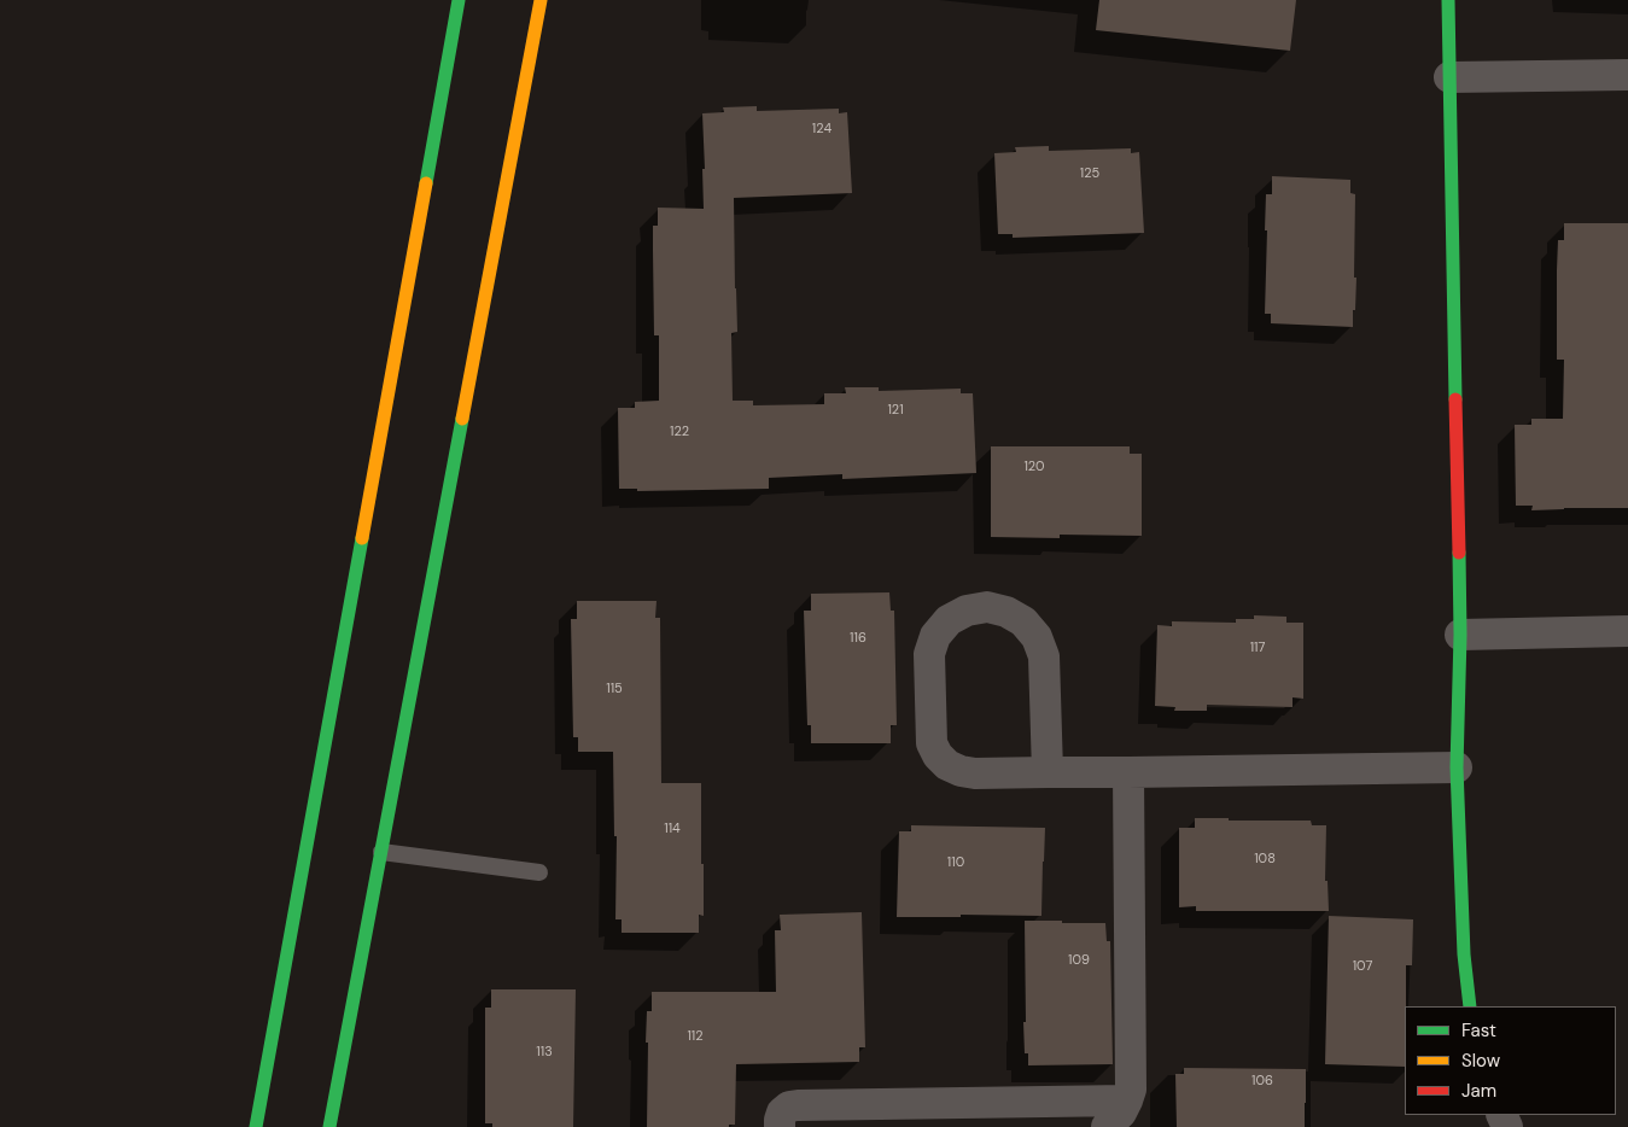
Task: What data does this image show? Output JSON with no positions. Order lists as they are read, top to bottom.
{
  "house_numbers": [
    "124",
    "125",
    "121",
    "122",
    "120",
    "116",
    "117",
    "115",
    "114",
    "108",
    "110",
    "109",
    "107",
    "112",
    "113",
    "106"
  ],
  "legend": ["Fast", "Slow", "Jam"]
}
